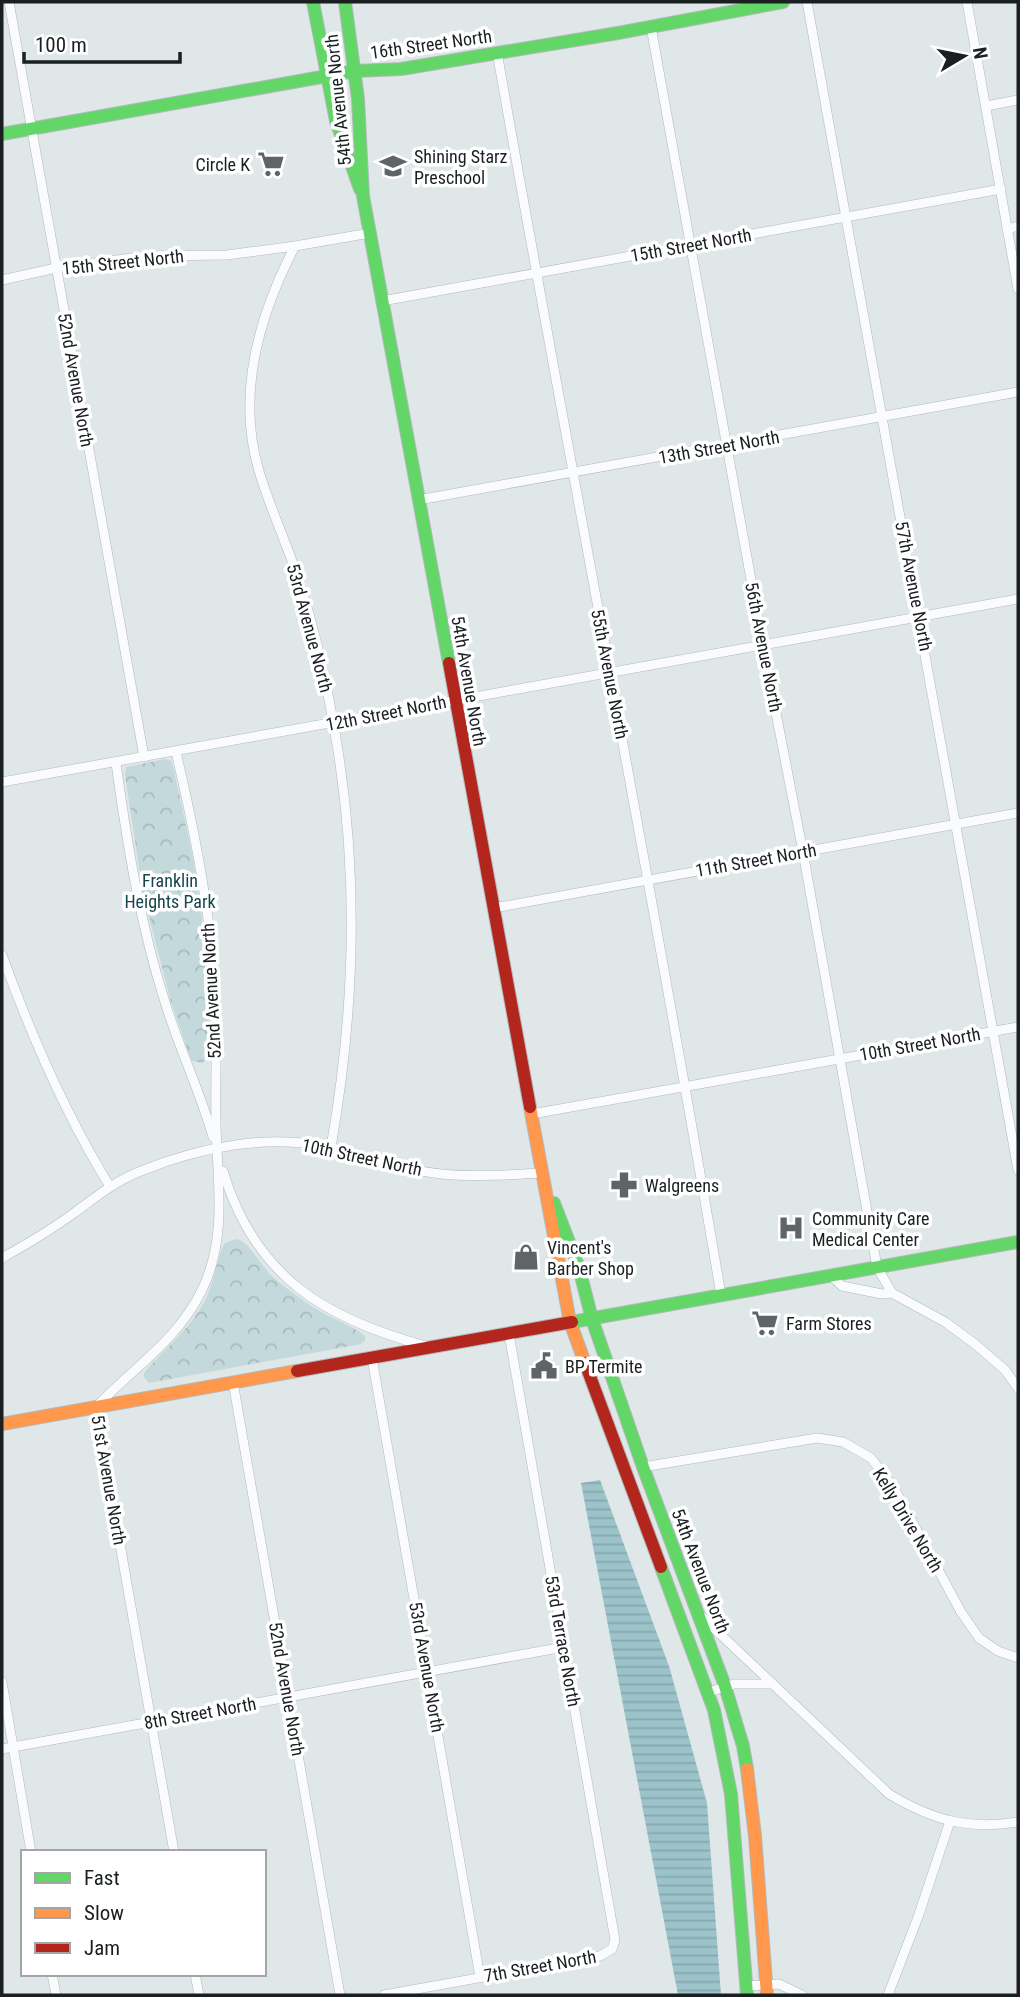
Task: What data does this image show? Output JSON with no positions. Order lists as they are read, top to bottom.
{
  "streets": {
    "main road": ["16th Street North", "54th Avenue North"],
    "street": [
      "15th Street North",
      "52nd Avenue North",
      "13th Street North",
      "57th Avenue North",
      "53rd Avenue North",
      "56th Avenue North",
      "55th Avenue North",
      "12th Street North",
      "11th Street North",
      "10th Street North",
      "51st Avenue North",
      "Kelly Drive North",
      "53rd Terrace North",
      "8th Street North",
      "7th Street North"
    ]
  },
  "crossings": [
    ["16th Street North", "54th Avenue North"],
    ["16th Street North", "52nd Avenue North"],
    ["16th Street North", "56th Avenue North"],
    ["16th Street North", "55th Avenue North"],
    ["54th Avenue North", "15th Street North"],
    ["54th Avenue North", "13th Street North"],
    ["54th Avenue North", "12th Street North"],
    ["54th Avenue North", "11th Street North"],
    ["54th Avenue North", "10th Street North"],
    ["54th Avenue North", "Kelly Drive North"],
    ["15th Street North", "52nd Avenue North"],
    ["15th Street North", "57th Avenue North"],
    ["15th Street North", "53rd Avenue North"],
    ["15th Street North", "56th Avenue North"],
    ["15th Street North", "55th Avenue North"],
    ["52nd Avenue North", "12th Street North"],
    ["52nd Avenue North", "10th Street North"],
    ["52nd Avenue North", "51st Avenue North"],
    ["52nd Avenue North", "8th Street North"],
    ["13th Street North", "57th Avenue North"],
    ["13th Street North", "56th Avenue North"],
    ["13th Street North", "55th Avenue North"],
    ["57th Avenue North", "12th Street North"],
    ["57th Avenue North", "11th Street North"],
    ["57th Avenue North", "10th Street North"],
    ["53rd Avenue North", "12th Street North"],
    ["53rd Avenue North", "10th Street North"],
    ["53rd Avenue North", "8th Street North"],
    ["53rd Avenue North", "7th Street North"],
    ["56th Avenue North", "12th Street North"],
    ["56th Avenue North", "11th Street North"],
    ["56th Avenue North", "10th Street North"],
    ["55th Avenue North", "12th Street North"],
    ["55th Avenue North", "11th Street North"],
    ["55th Avenue North", "10th Street North"],
    ["10th Street North", "51st Avenue North"],
    ["51st Avenue North", "8th Street North"],
    ["53rd Terrace North", "8th Street North"],
    ["53rd Terrace North", "7th Street North"]
  ],
  "parks": ["Franklin Heights Park"],
  "places": {
    "supermarket": ["Circle K", "Farm Stores"],
    "school or university": ["Shining Starz Preschool"],
    "pharmacy": ["Walgreens"],
    "hospital": ["Community Care Medical Center"],
    "shop": ["Vincent's Barber Shop"],
    "public building": ["BP Termite"]
  },
  "legend": ["Fast", "Slow", "Jam"],
  "scale_bar": "100 m",
  "north": "right"
}
